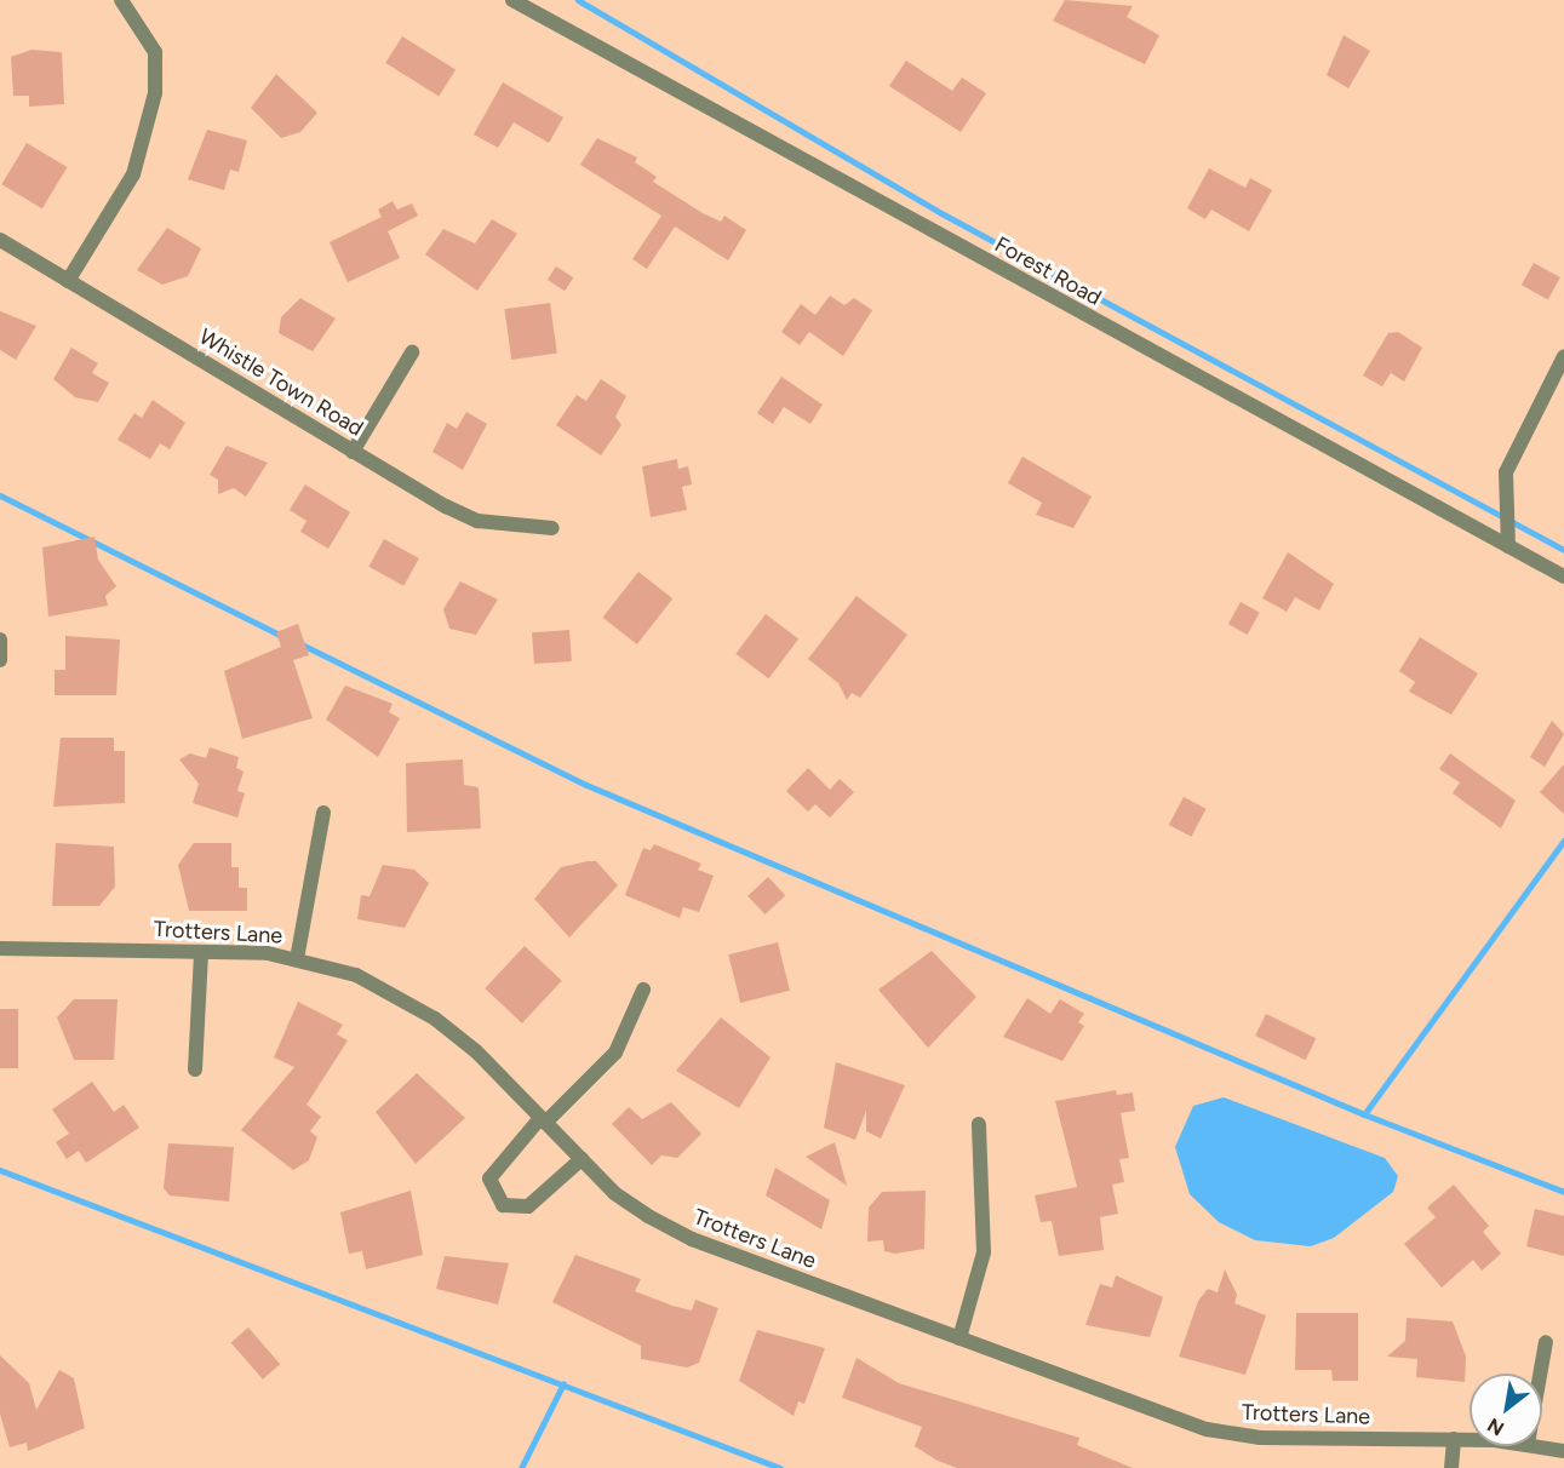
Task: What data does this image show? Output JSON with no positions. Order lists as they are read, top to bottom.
{
  "streets": {
    "street": ["Forest Road", "Whistle Town Road", "Trotters Lane"]
  },
  "north": "bottom left"
}
